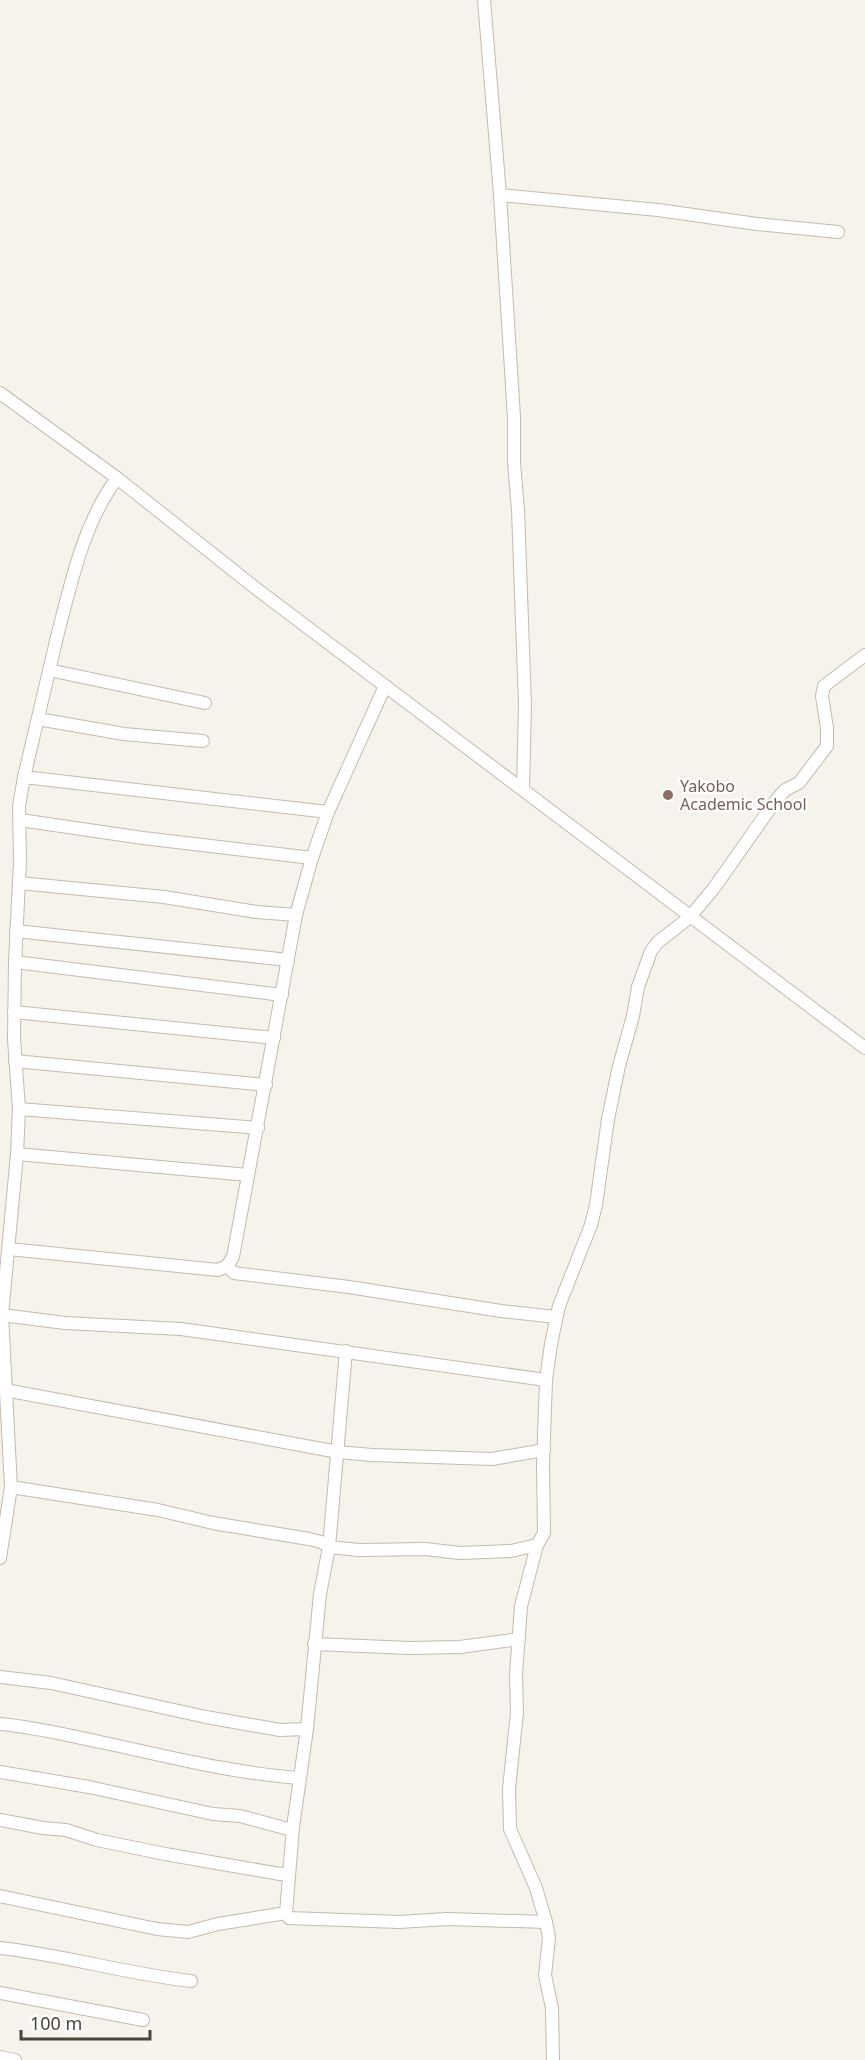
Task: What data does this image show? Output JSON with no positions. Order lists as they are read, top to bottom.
{
  "places": ["Yakobo Academic School"],
  "scale_bar": "100 m"
}
